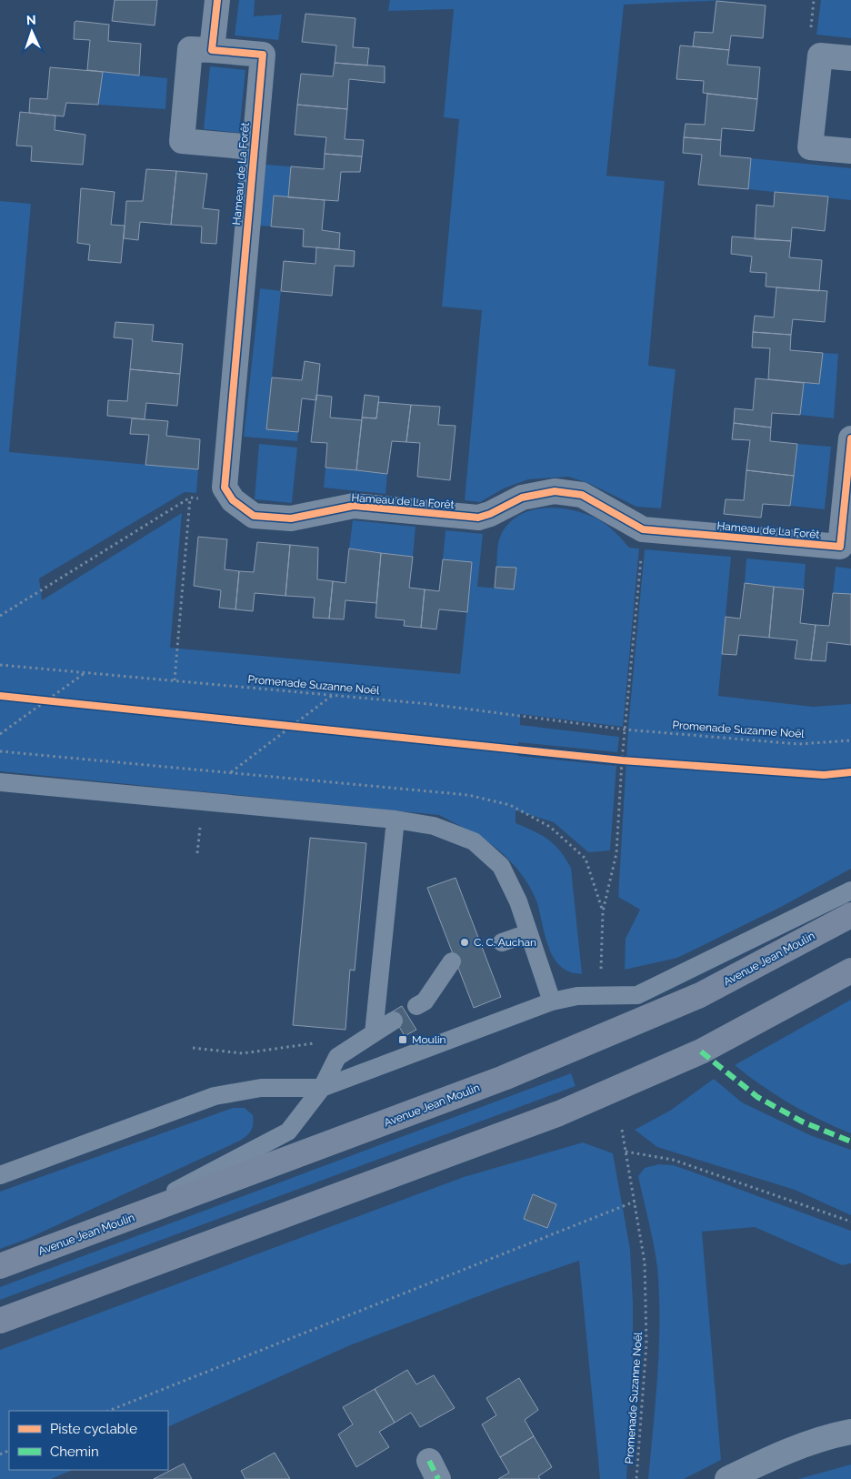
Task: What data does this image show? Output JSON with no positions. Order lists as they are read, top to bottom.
{
  "streets": {
    "main road": ["Avenue Jean Moulin"],
    "street": ["Hameau de La Forêt"],
    "path": ["Promenade Suzanne Noël"]
  },
  "places": {
    "other": ["C. C. Auchan"],
    "transit": ["Moulin"]
  },
  "legend": ["Piste cyclable", "Chemin"],
  "north": "top"
}
